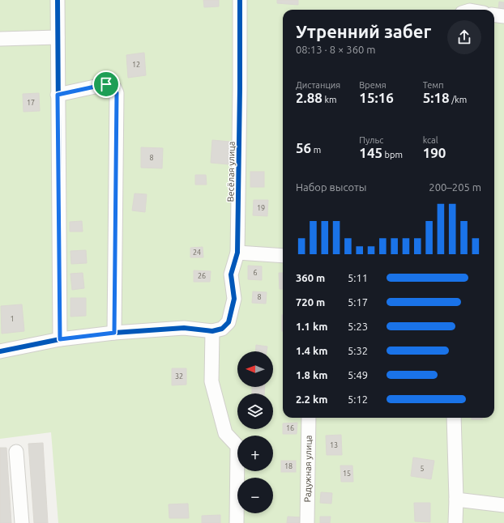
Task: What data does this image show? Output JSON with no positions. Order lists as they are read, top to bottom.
{
  "streets": {
    "street": ["Весёлая улица", "Радужная улица"]
  },
  "house_numbers": [
    "12",
    "17",
    "8",
    "19",
    "24",
    "6",
    "26",
    "8",
    "1",
    "32",
    "16",
    "13",
    "18",
    "5",
    "15"
  ],
  "north": "left",
  "page": {
    "heading": ["Утренний забег", "08:13 · 8 × 360 m"],
    "stats": [
      ["Дистанция", "2.88 km"],
      ["Время", "15:16"],
      ["Темп", "5:18 /km"],
      ["56 m"],
      ["Пульс", "145 bpm"],
      ["kcal", "190"]
    ],
    "chart": ["Набор высоты", "200–205 m"],
    "list": [
      {
        "name": "360 m",
        "note": "5:11"
      },
      {
        "name": "720 m",
        "note": "5:17"
      },
      {
        "name": "1.1 km",
        "note": "5:23"
      },
      {
        "name": "1.4 km",
        "note": "5:32"
      },
      {
        "name": "1.8 km",
        "note": "5:49"
      },
      {
        "name": "2.2 km",
        "note": "5:12"
      }
    ],
    "map_buttons": ["+", "−"]
  }
}
